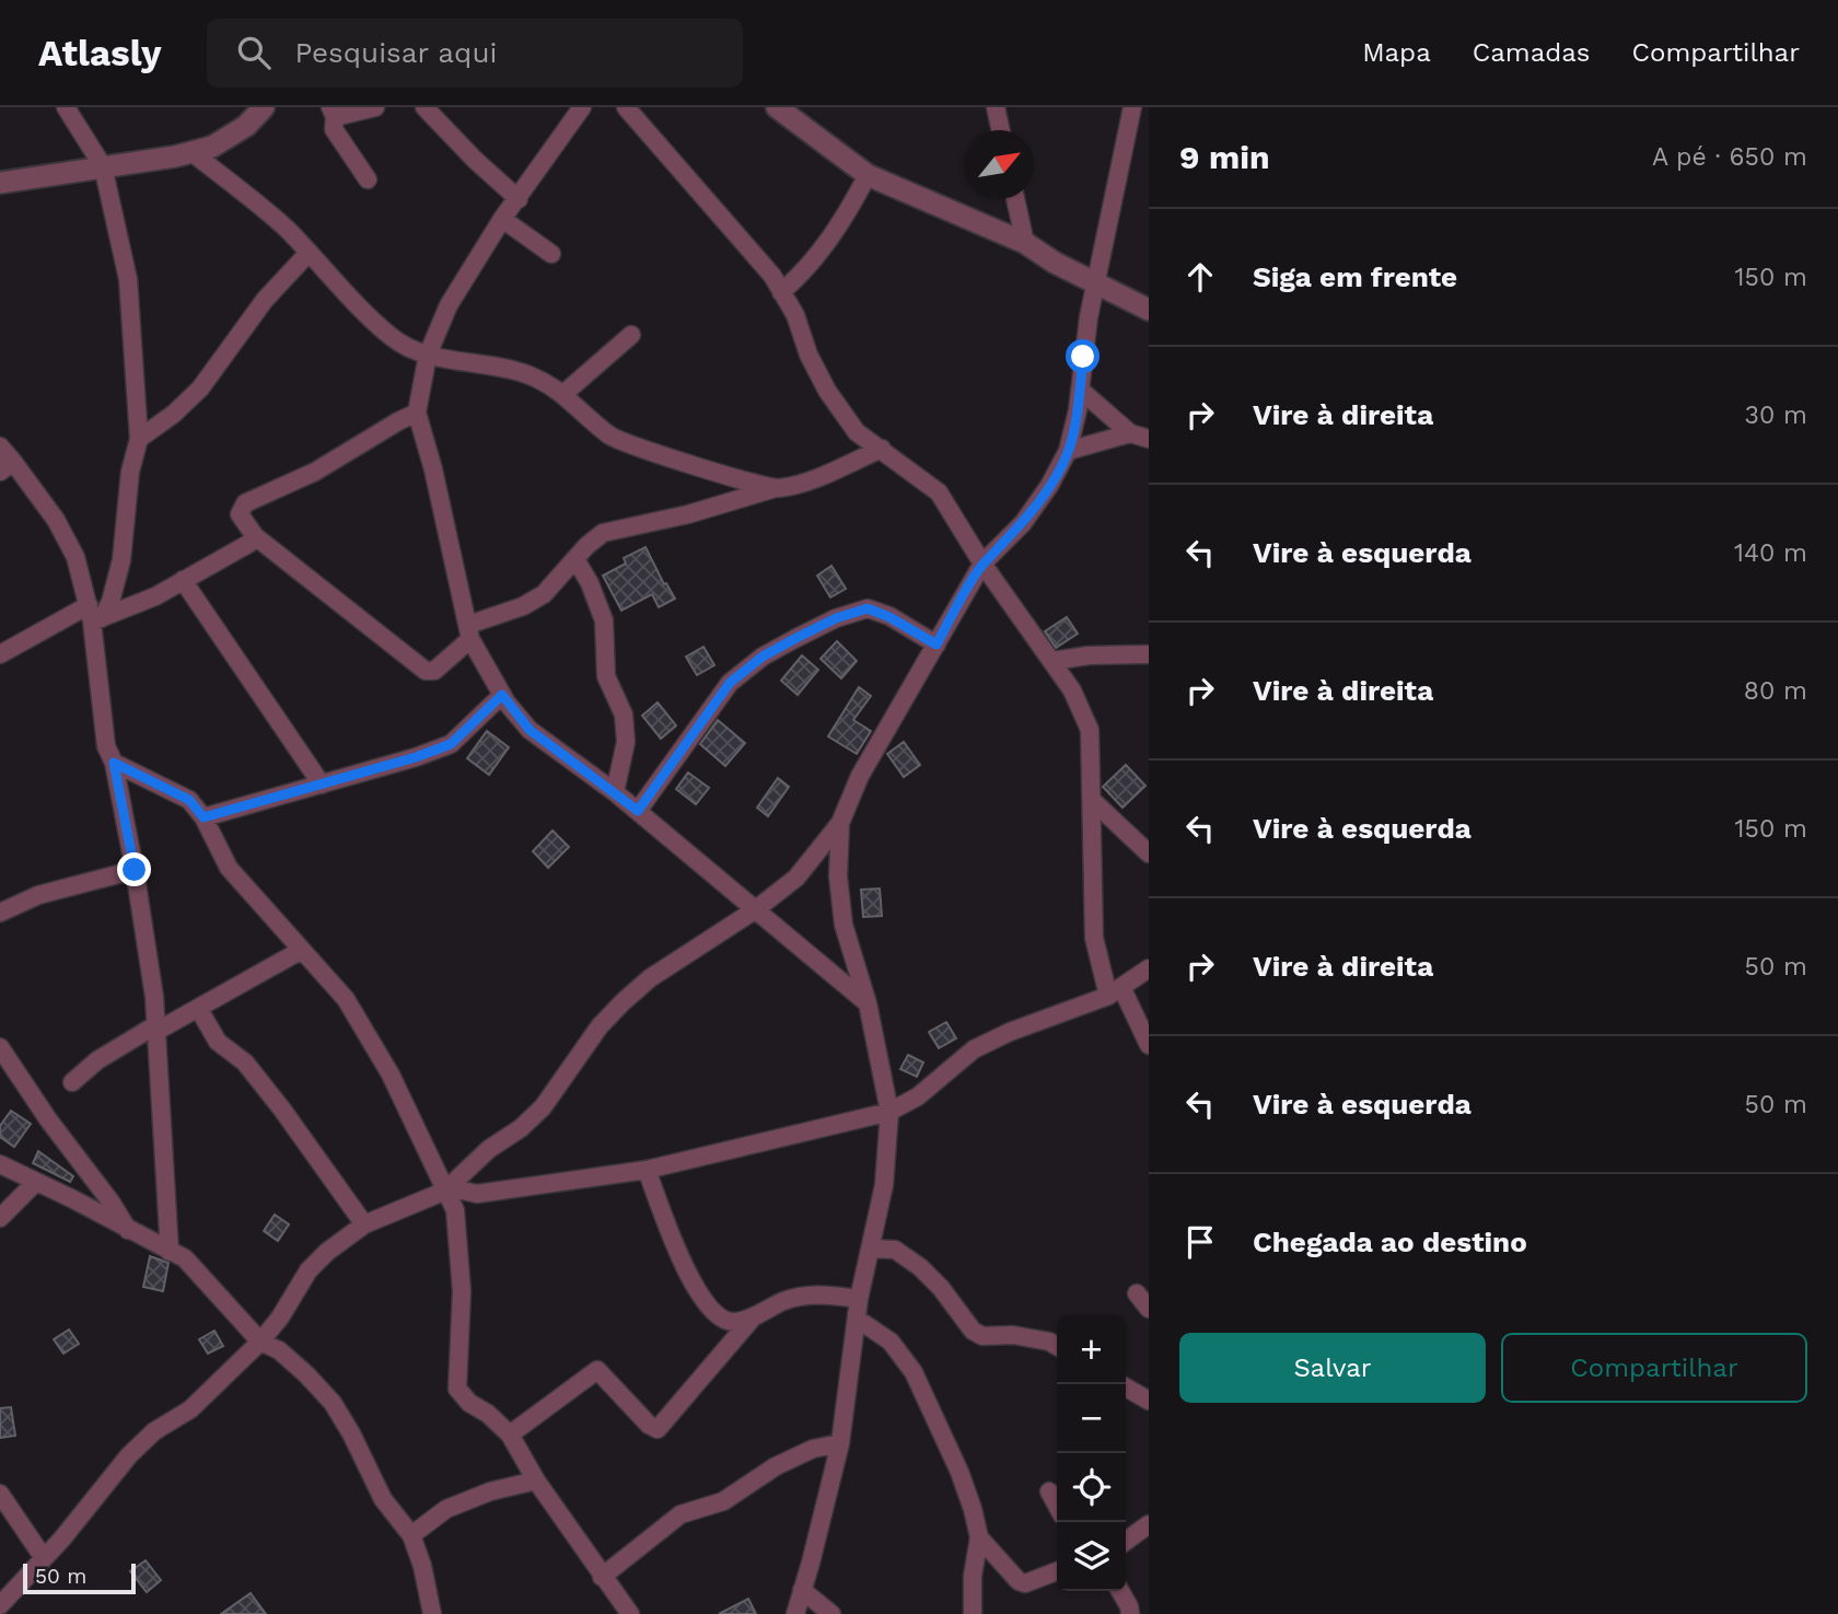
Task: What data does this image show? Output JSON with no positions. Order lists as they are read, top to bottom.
{
  "scale_bar": "50 m",
  "north": "top right",
  "page": {
    "header": "Atlasly",
    "search": "Pesquisar aqui",
    "nav": ["Mapa", "Camadas", "Compartilhar"],
    "heading": ["9 min", "A pé · 650 m"],
    "list": [
      ["Siga em frente", "150 m"],
      ["Vire à direita", "30 m"],
      ["Vire à esquerda", "140 m"],
      ["Vire à direita", "80 m"],
      ["Vire à esquerda", "150 m"],
      ["Vire à direita", "50 m"],
      ["Vire à esquerda", "50 m"],
      "Chegada ao destino"
    ],
    "buttons": ["Salvar", "Compartilhar"],
    "map_buttons": ["+", "−"],
    "scale": "50 m"
  }
}
